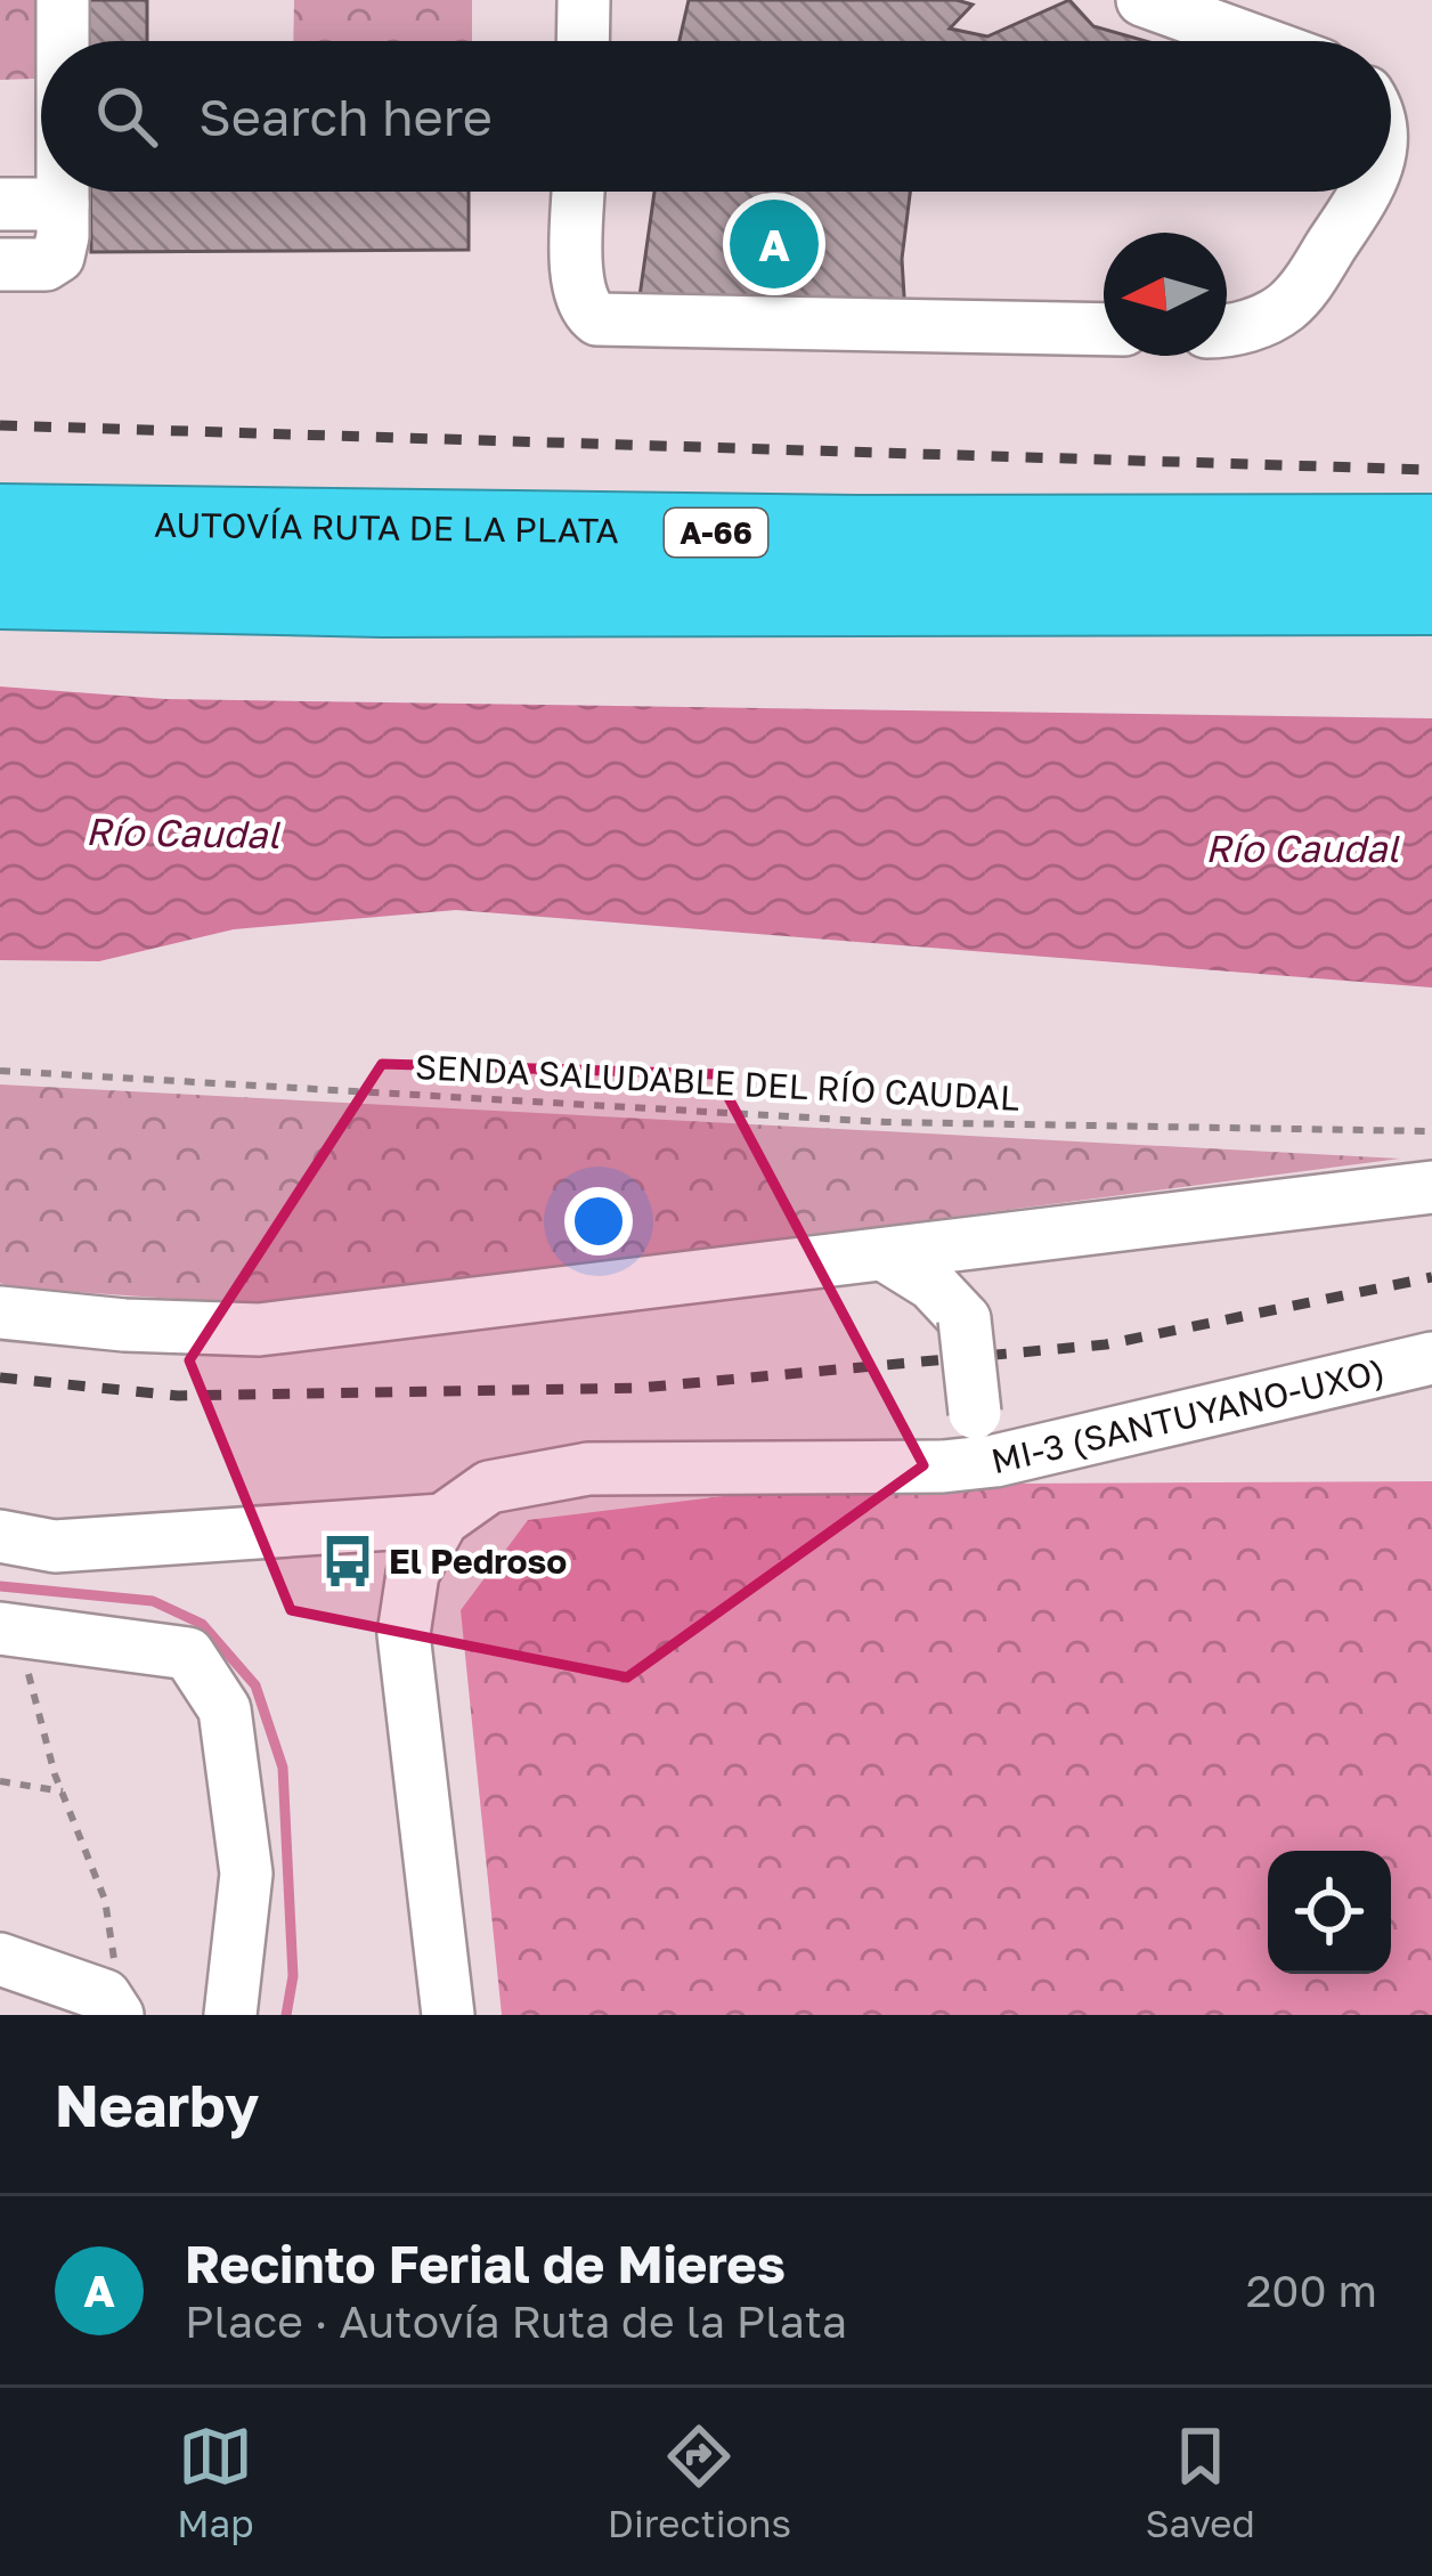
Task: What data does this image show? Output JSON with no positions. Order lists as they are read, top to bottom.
{
  "streets": {
    "highway": ["AUTOVÍA RUTA DE LA PLATA", "A-66"],
    "street": ["MI-3 (SANTUYANO-UXO)"],
    "path": ["SENDA SALUDABLE DEL RÍO CAUDAL"]
  },
  "water": ["Río Caudal"],
  "places": {
    "bus stop": ["El Pedroso"]
  },
  "north": "left",
  "page": {
    "search": "Search here",
    "pins": "A",
    "heading": "Nearby",
    "list": [
      {
        "mark": "A",
        "name": "Recinto Ferial de Mieres",
        "note": "Place · Autovía Ruta de la Plata",
        "value": "200 m"
      }
    ],
    "nav": ["Map", "Directions", "Saved"]
  }
}
